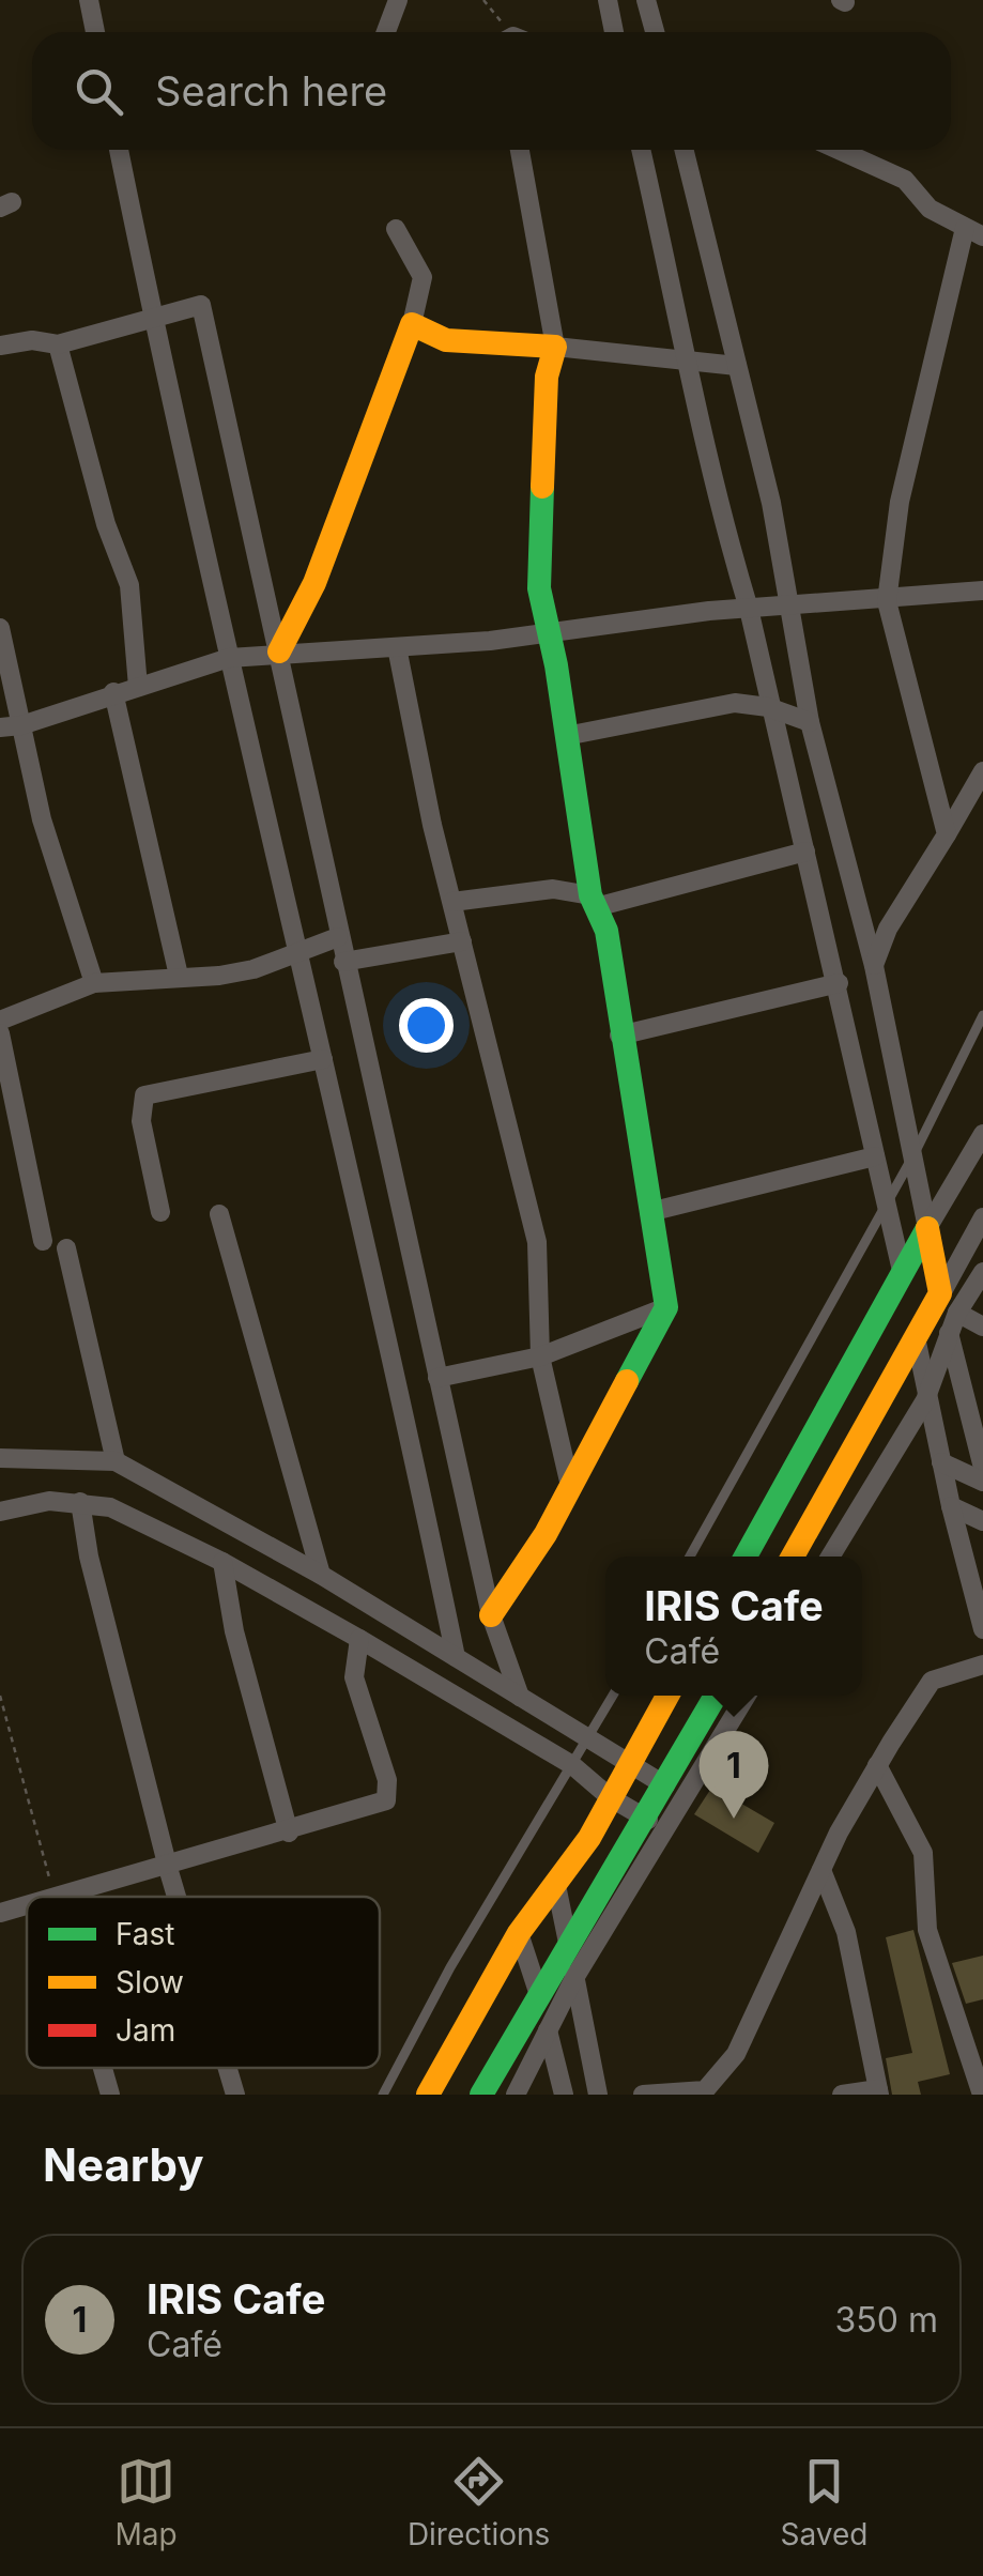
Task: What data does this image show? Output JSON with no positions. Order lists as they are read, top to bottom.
{
  "legend": ["Fast", "Slow", "Jam"],
  "page": {
    "search": "Search here",
    "popup": ["IRIS Cafe", "Café"],
    "pins": "1",
    "heading": "Nearby",
    "list": [
      {
        "mark": "1",
        "name": "IRIS Cafe",
        "note": "Café",
        "value": "350 m"
      }
    ],
    "nav": ["Map", "Directions", "Saved"]
  }
}
